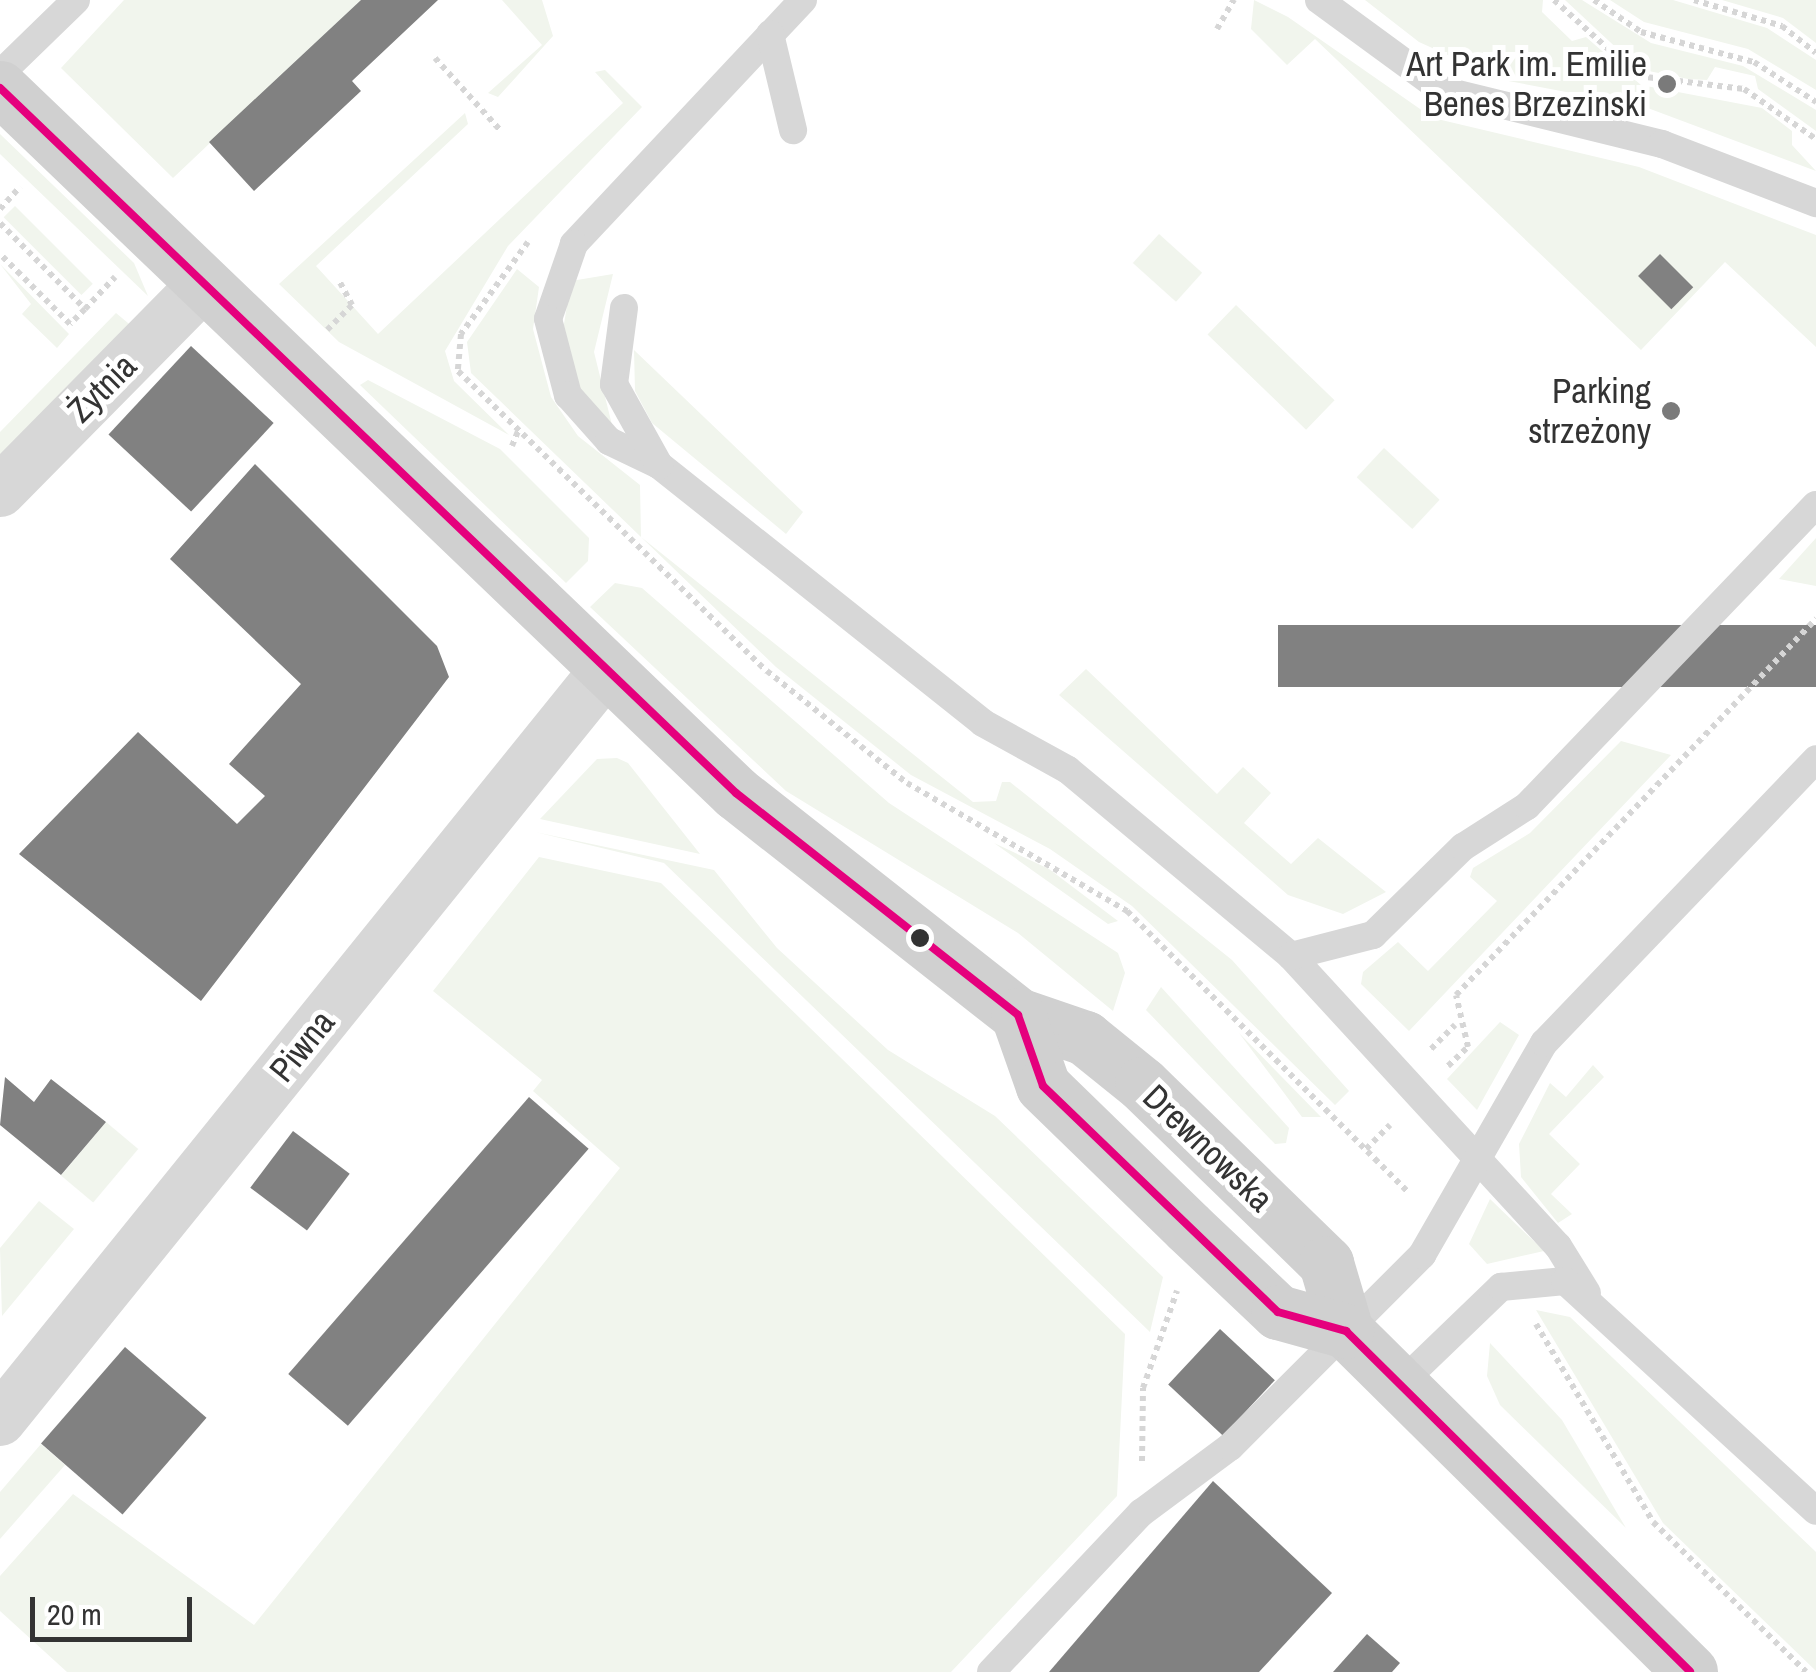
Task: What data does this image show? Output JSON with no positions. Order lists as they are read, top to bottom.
{
  "streets": {
    "main road": ["Drewnowska"],
    "street": ["Żytnia", "Piwna"]
  },
  "crossings": [
    ["Żytnia", "Drewnowska"],
    ["Piwna", "Drewnowska"]
  ],
  "places": ["Art Park im. Emilie Benes Brzezinski", "Parking strzeżony"],
  "scale_bar": "20 m"
}
